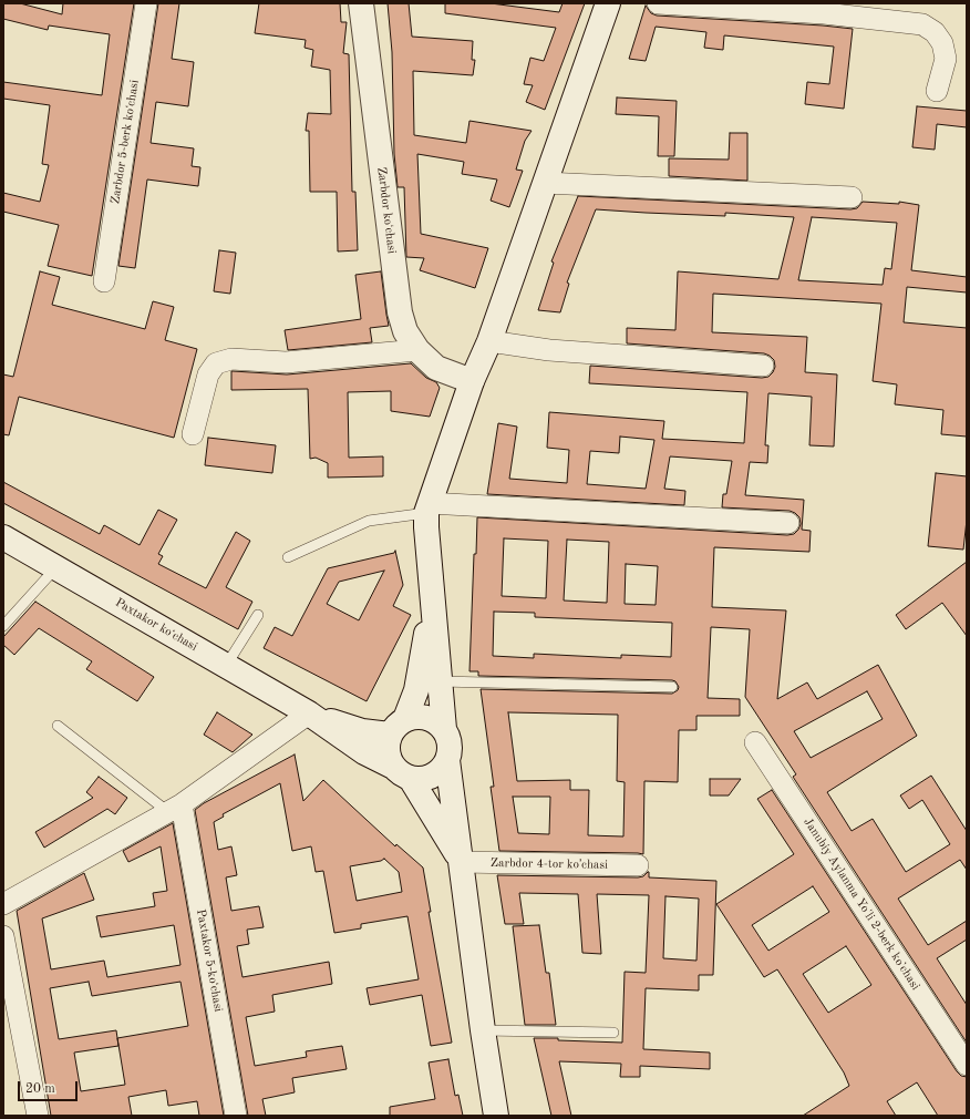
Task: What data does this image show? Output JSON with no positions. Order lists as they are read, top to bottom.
{
  "streets": {
    "main road": ["Zarbdor koʻchasi", "Paxtakor koʻchasi"],
    "street": [
      "Zarbdor 5-berk koʻchasi",
      "Zarbdor 4-tor koʼchasi",
      "Janubiy Аylanma Yo'li 2-berk koʼchasi",
      "Paxtakor 5-koʻchasi"
    ]
  },
  "scale_bar": "20 m"
}
